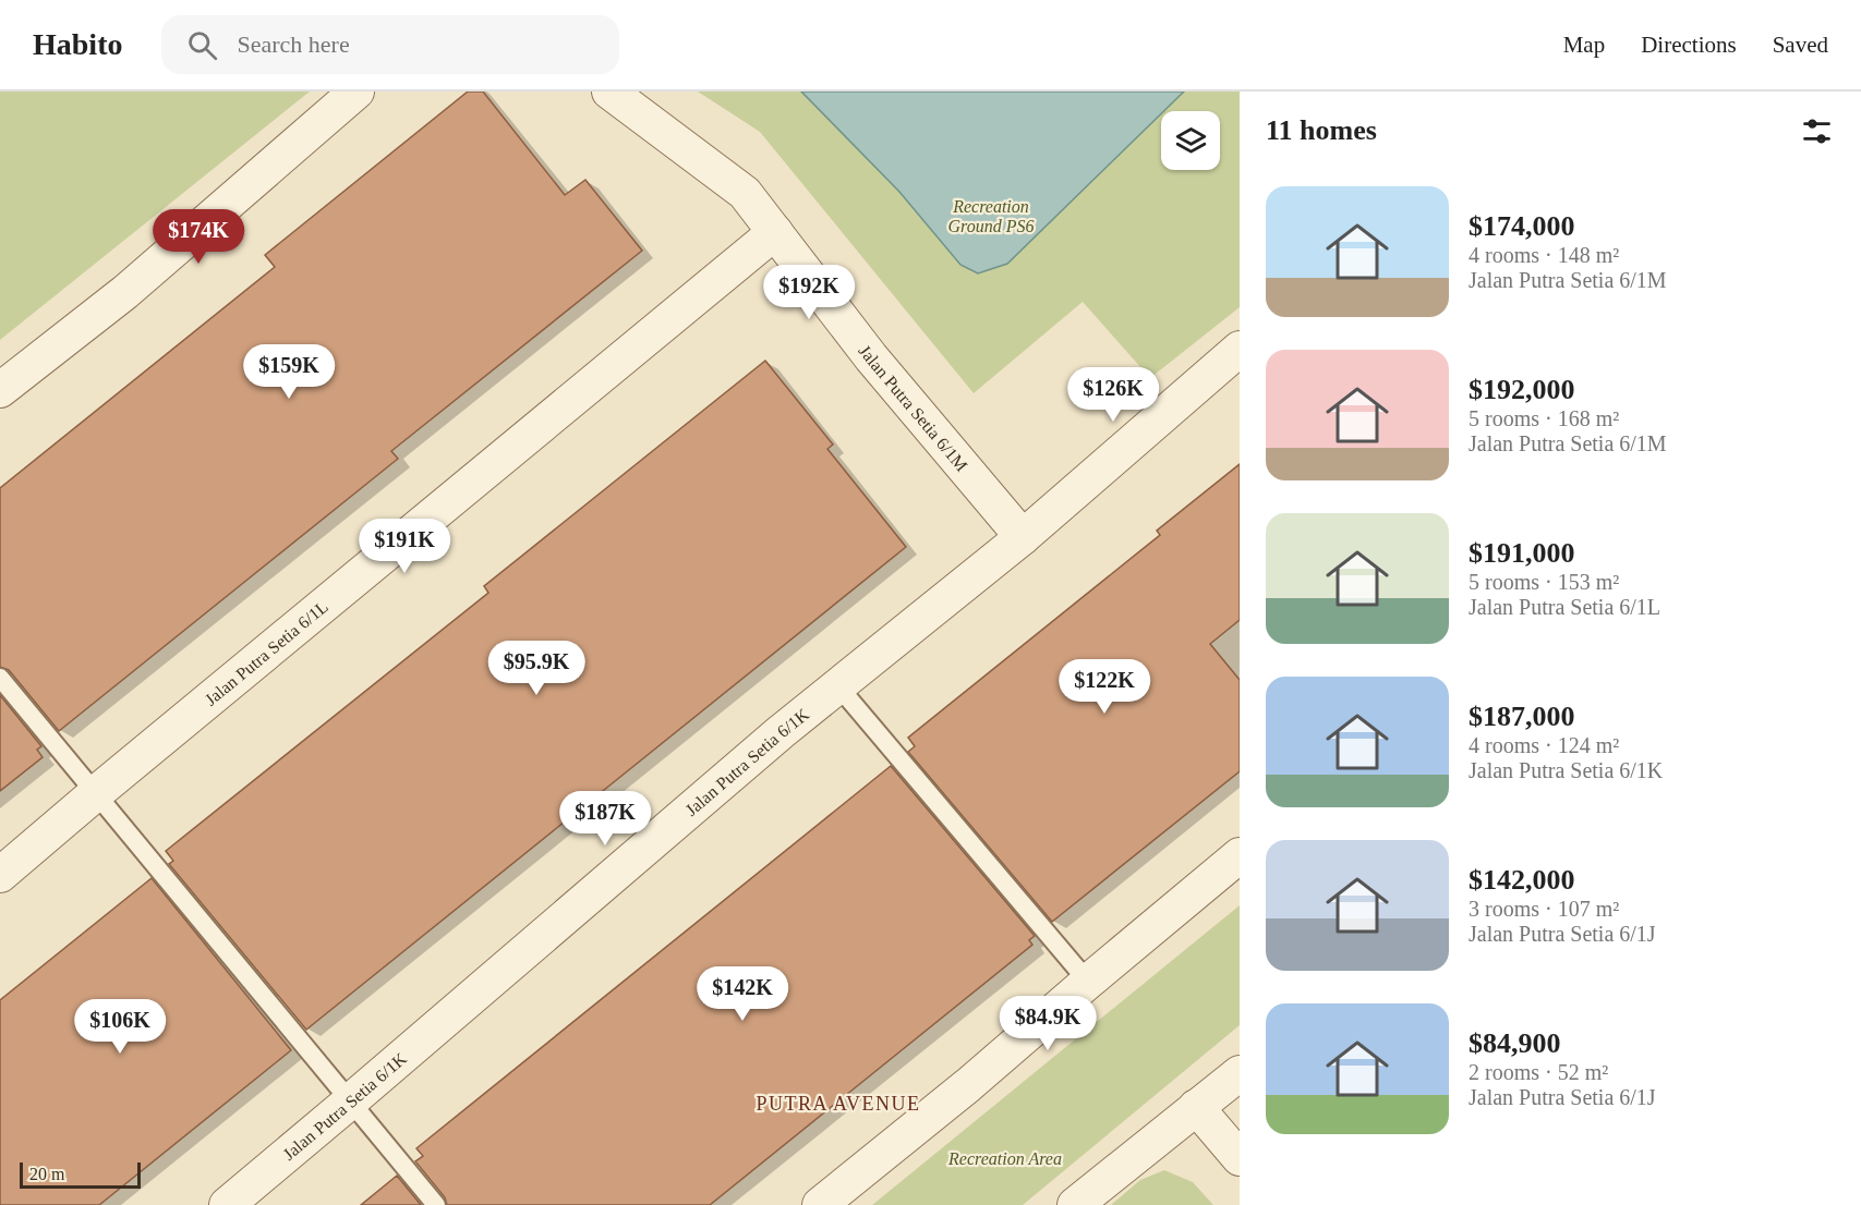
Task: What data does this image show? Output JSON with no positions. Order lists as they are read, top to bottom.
{
  "streets": {
    "street": ["Jalan Putra Setia 6/1M", "Jalan Putra Setia 6/1L", "Jalan Putra Setia 6/1K"]
  },
  "crossings": [
    ["Jalan Putra Setia 6/1M", "Jalan Putra Setia 6/1L"],
    ["Jalan Putra Setia 6/1M", "Jalan Putra Setia 6/1K"]
  ],
  "districts": ["PUTRA AVENUE"],
  "parks": ["Recreation Ground PS6", "Recreation Area"],
  "scale_bar": "20 m",
  "page": {
    "header": "Habito",
    "search": "Search here",
    "nav": ["Map", "Directions", "Saved"],
    "heading": "11 homes",
    "list": [
      {
        "name": "$174,000",
        "note": "4 rooms · 148 m² · Jalan Putra Setia 6/1M"
      },
      {
        "name": "$192,000",
        "note": "5 rooms · 168 m² · Jalan Putra Setia 6/1M"
      },
      {
        "name": "$191,000",
        "note": "5 rooms · 153 m² · Jalan Putra Setia 6/1L"
      },
      {
        "name": "$187,000",
        "note": "4 rooms · 124 m² · Jalan Putra Setia 6/1K"
      },
      {
        "name": "$142,000",
        "note": "3 rooms · 107 m² · Jalan Putra Setia 6/1J"
      },
      {
        "name": "$84,900",
        "note": "2 rooms · 52 m² · Jalan Putra Setia 6/1J"
      }
    ],
    "price": [
      "$174K",
      "$192K",
      "$159K",
      "$126K",
      "$191K",
      "$95.9K",
      "$122K",
      "$187K",
      "$142K",
      "$84.9K",
      "$106K"
    ],
    "scale": "20 m"
  }
}
